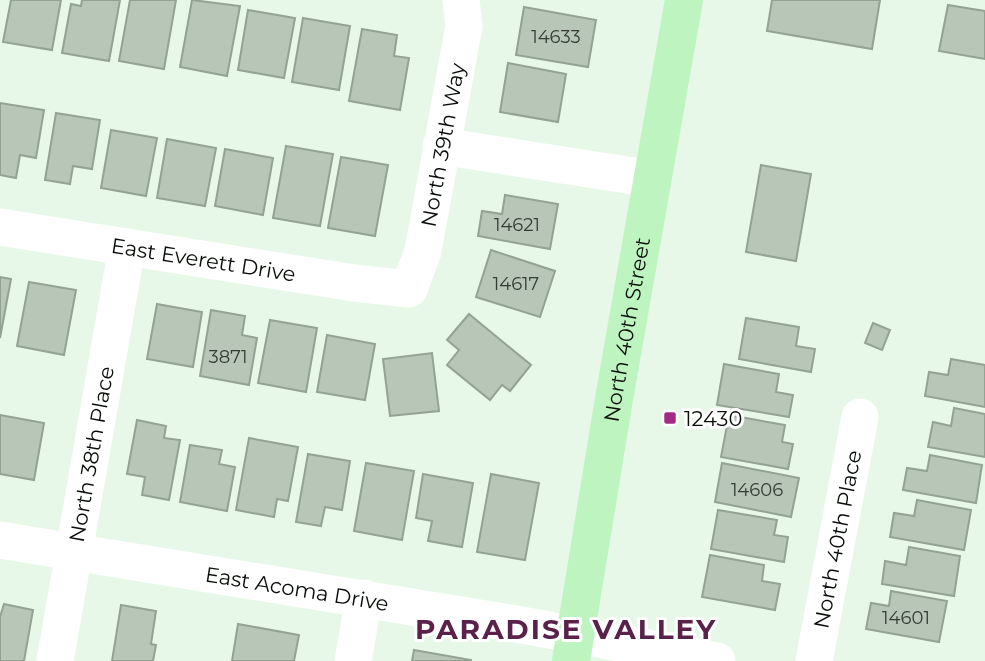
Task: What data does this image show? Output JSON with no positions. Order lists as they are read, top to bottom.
{
  "streets": {
    "main road": ["North 40th Street"],
    "street": [
      "North 39th Way",
      "East Everett Drive",
      "North 38th Place",
      "North 40th Place",
      "East Acoma Drive"
    ]
  },
  "crossings": [
    ["North 39th Way", "East Everett Drive"],
    ["East Everett Drive", "North 38th Place"],
    ["North 40th Street", "East Acoma Drive"],
    ["North 38th Place", "East Acoma Drive"]
  ],
  "districts": ["PARADISE VALLEY"],
  "places": {
    "transit": ["12430"]
  },
  "house_numbers": [
    "14633",
    "14621",
    "14617",
    "3871",
    "14606",
    "14601"
  ]
}
